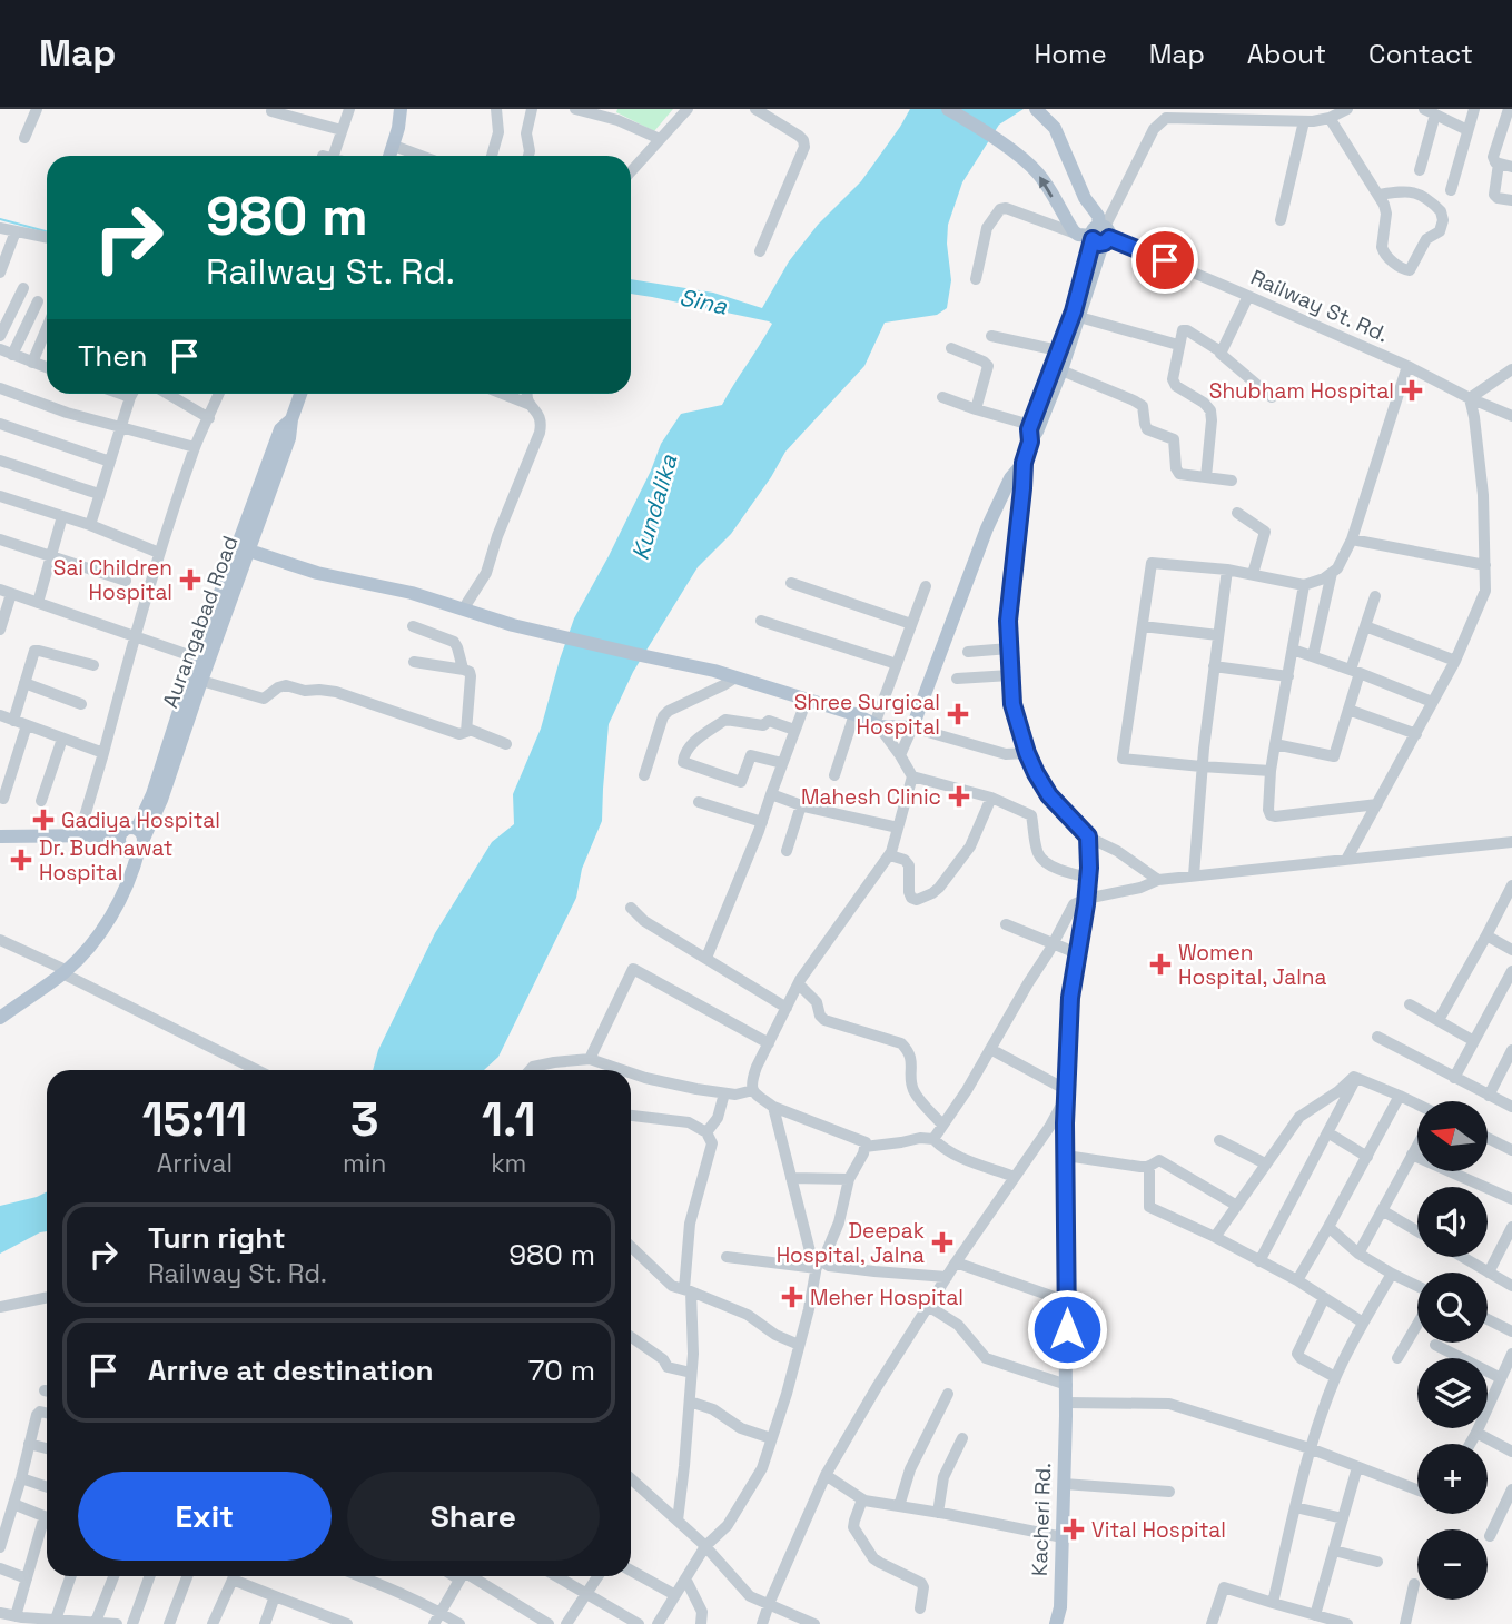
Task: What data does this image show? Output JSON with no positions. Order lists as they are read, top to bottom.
{
  "streets": {
    "main road": ["Aurangabad Road", "Kacheri Rd."],
    "street": ["Railway St. Rd."]
  },
  "water": ["Sina", "Kundalika"],
  "places": {
    "health": [
      "Shubham Hospital",
      "Sai Children Hospital",
      "Shree Surgical Hospital",
      "Mahesh Clinic",
      "Gadiya Hospital",
      "Dr. Budhawat Hospital",
      "Women Hospital, Jalna",
      "Deepak Hospital, Jalna",
      "Meher Hospital",
      "Vital Hospital"
    ]
  },
  "north": "left",
  "page": {
    "header": "Map",
    "nav": [
      "Home",
      "Map",
      "About",
      "Contact"
    ],
    "turn": ["980 m", "Railway St. Rd."],
    "then": "Then",
    "eta": [
      "15:11",
      "Arrival",
      "3",
      "min",
      "1.1",
      "km"
    ],
    "map_buttons": ["+", "−"],
    "list": [
      {
        "name": "Turn right",
        "note": "Railway St. Rd.",
        "value": "980 m"
      },
      {
        "name": "Arrive at destination",
        "value": "70 m"
      }
    ],
    "buttons": ["Exit", "Share"]
  }
}
